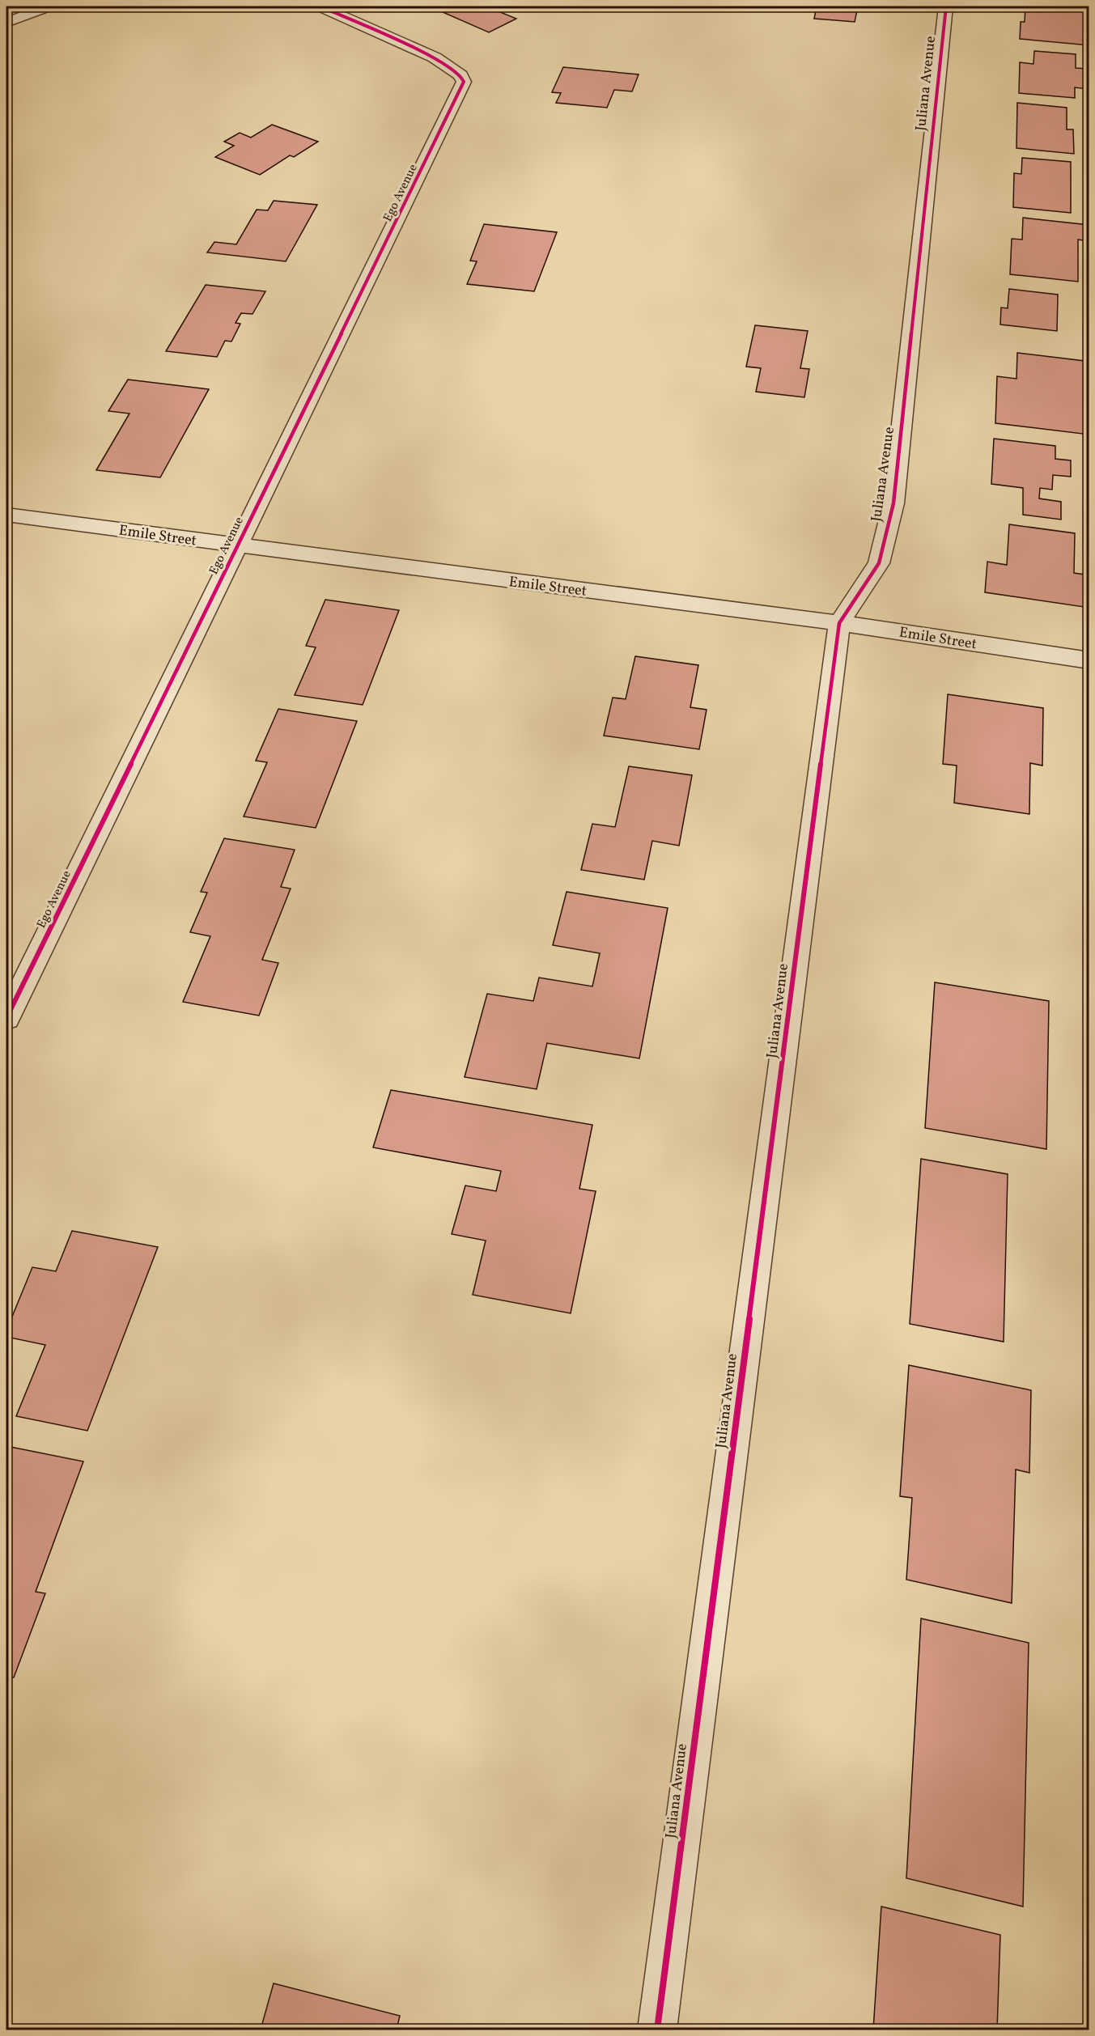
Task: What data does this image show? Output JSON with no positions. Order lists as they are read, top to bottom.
{
  "streets": {
    "street": ["Juliana Avenue", "Ego Avenue", "Emile Street"]
  },
  "crossings": [
    ["Juliana Avenue", "Emile Street"],
    ["Ego Avenue", "Emile Street"]
  ]
}
